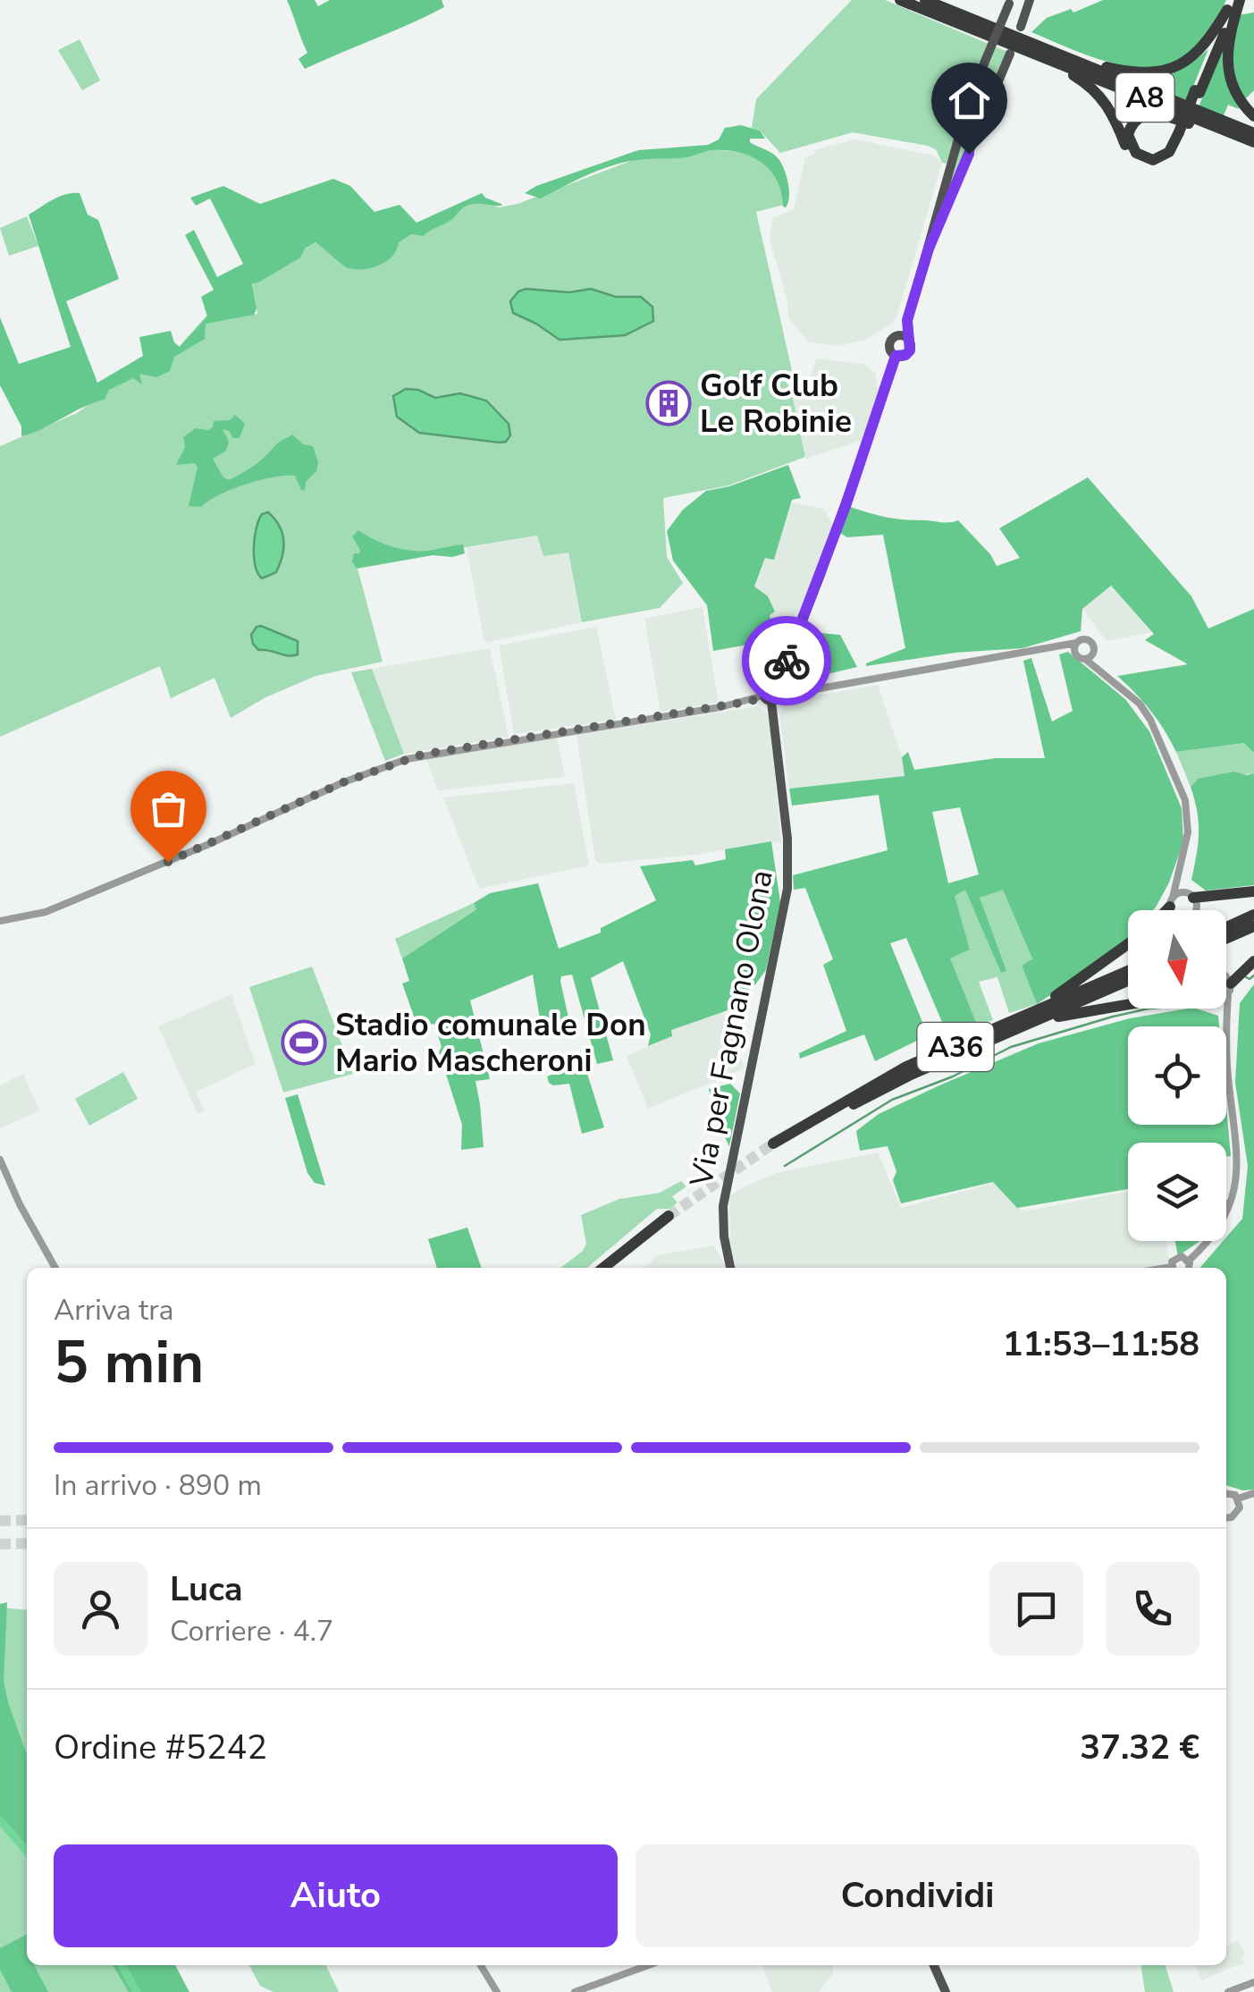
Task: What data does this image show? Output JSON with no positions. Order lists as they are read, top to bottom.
{
  "streets": {
    "highway": ["A8", "A36"],
    "main road": ["Via per Fagnano Olona"]
  },
  "places": {
    "building": ["Golf Club Le Robinie"],
    "sports": ["Stadio comunale Don Mario Mascheroni"]
  },
  "north": "bottom",
  "page": {
    "heading": ["5 min", "Arriva tra", "11:53–11:58"],
    "panel": [
      "Luca",
      "Corriere · 4.7",
      "Ordine #5242",
      "37.32 €"
    ],
    "bar": "In arrivo · 890 m",
    "buttons": ["Aiuto", "Condividi"]
  }
}
